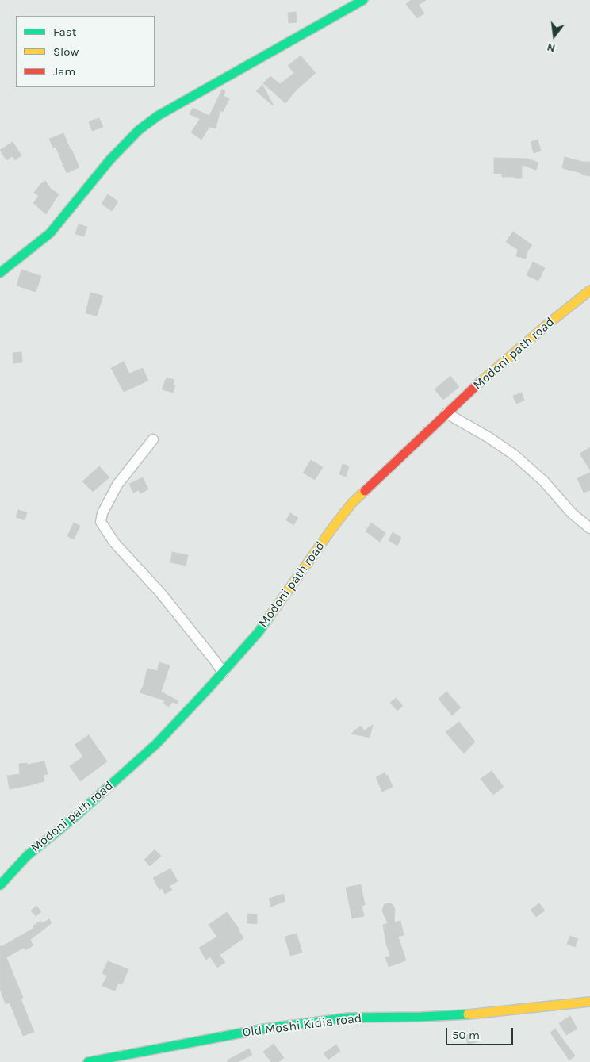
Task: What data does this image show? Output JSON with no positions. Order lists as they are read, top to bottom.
{
  "streets": {
    "street": ["Modoni path road", "Old Moshi Kidia road"]
  },
  "legend": ["Fast", "Slow", "Jam"],
  "scale_bar": "50 m",
  "north": "bottom"
}
